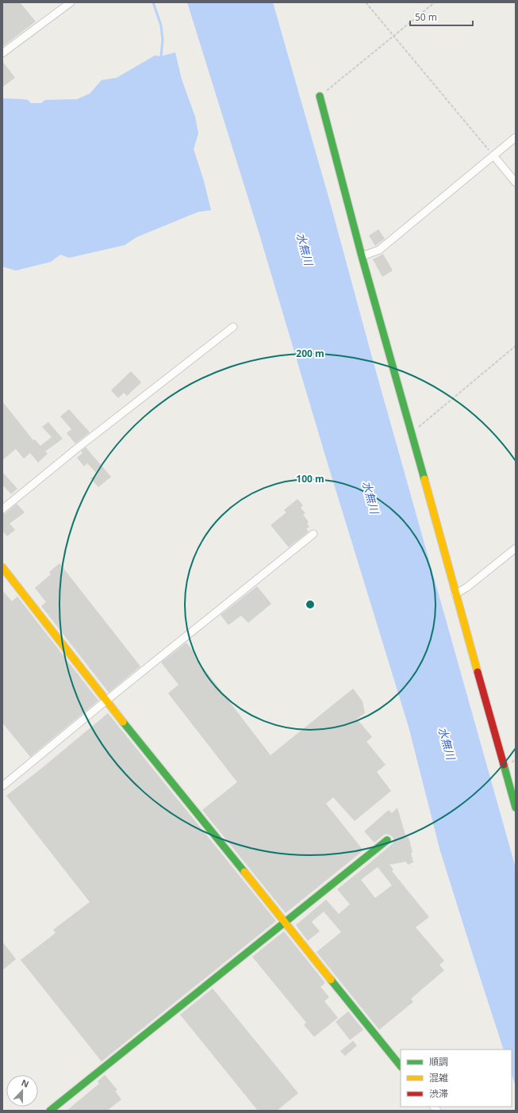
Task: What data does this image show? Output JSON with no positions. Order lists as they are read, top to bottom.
{
  "water": ["水無川"],
  "legend": ["順調", "混雑", "渋滞"],
  "scale_bar": "50 m",
  "north": "top",
  "rings": ["200 m", "100 m"]
}
